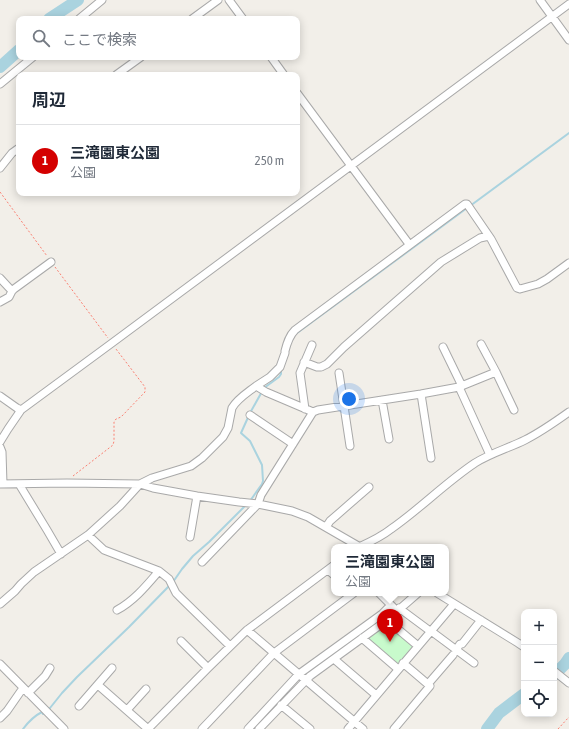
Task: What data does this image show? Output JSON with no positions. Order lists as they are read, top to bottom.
{
  "page": {
    "search": "ここで検索",
    "heading": "周辺",
    "list": [
      {
        "mark": "1",
        "name": "三滝園東公園",
        "note": "公園",
        "value": "250 m"
      }
    ],
    "popup": ["三滝園東公園", "公園"],
    "map_buttons": ["+", "−"],
    "pins": "1"
  }
}
